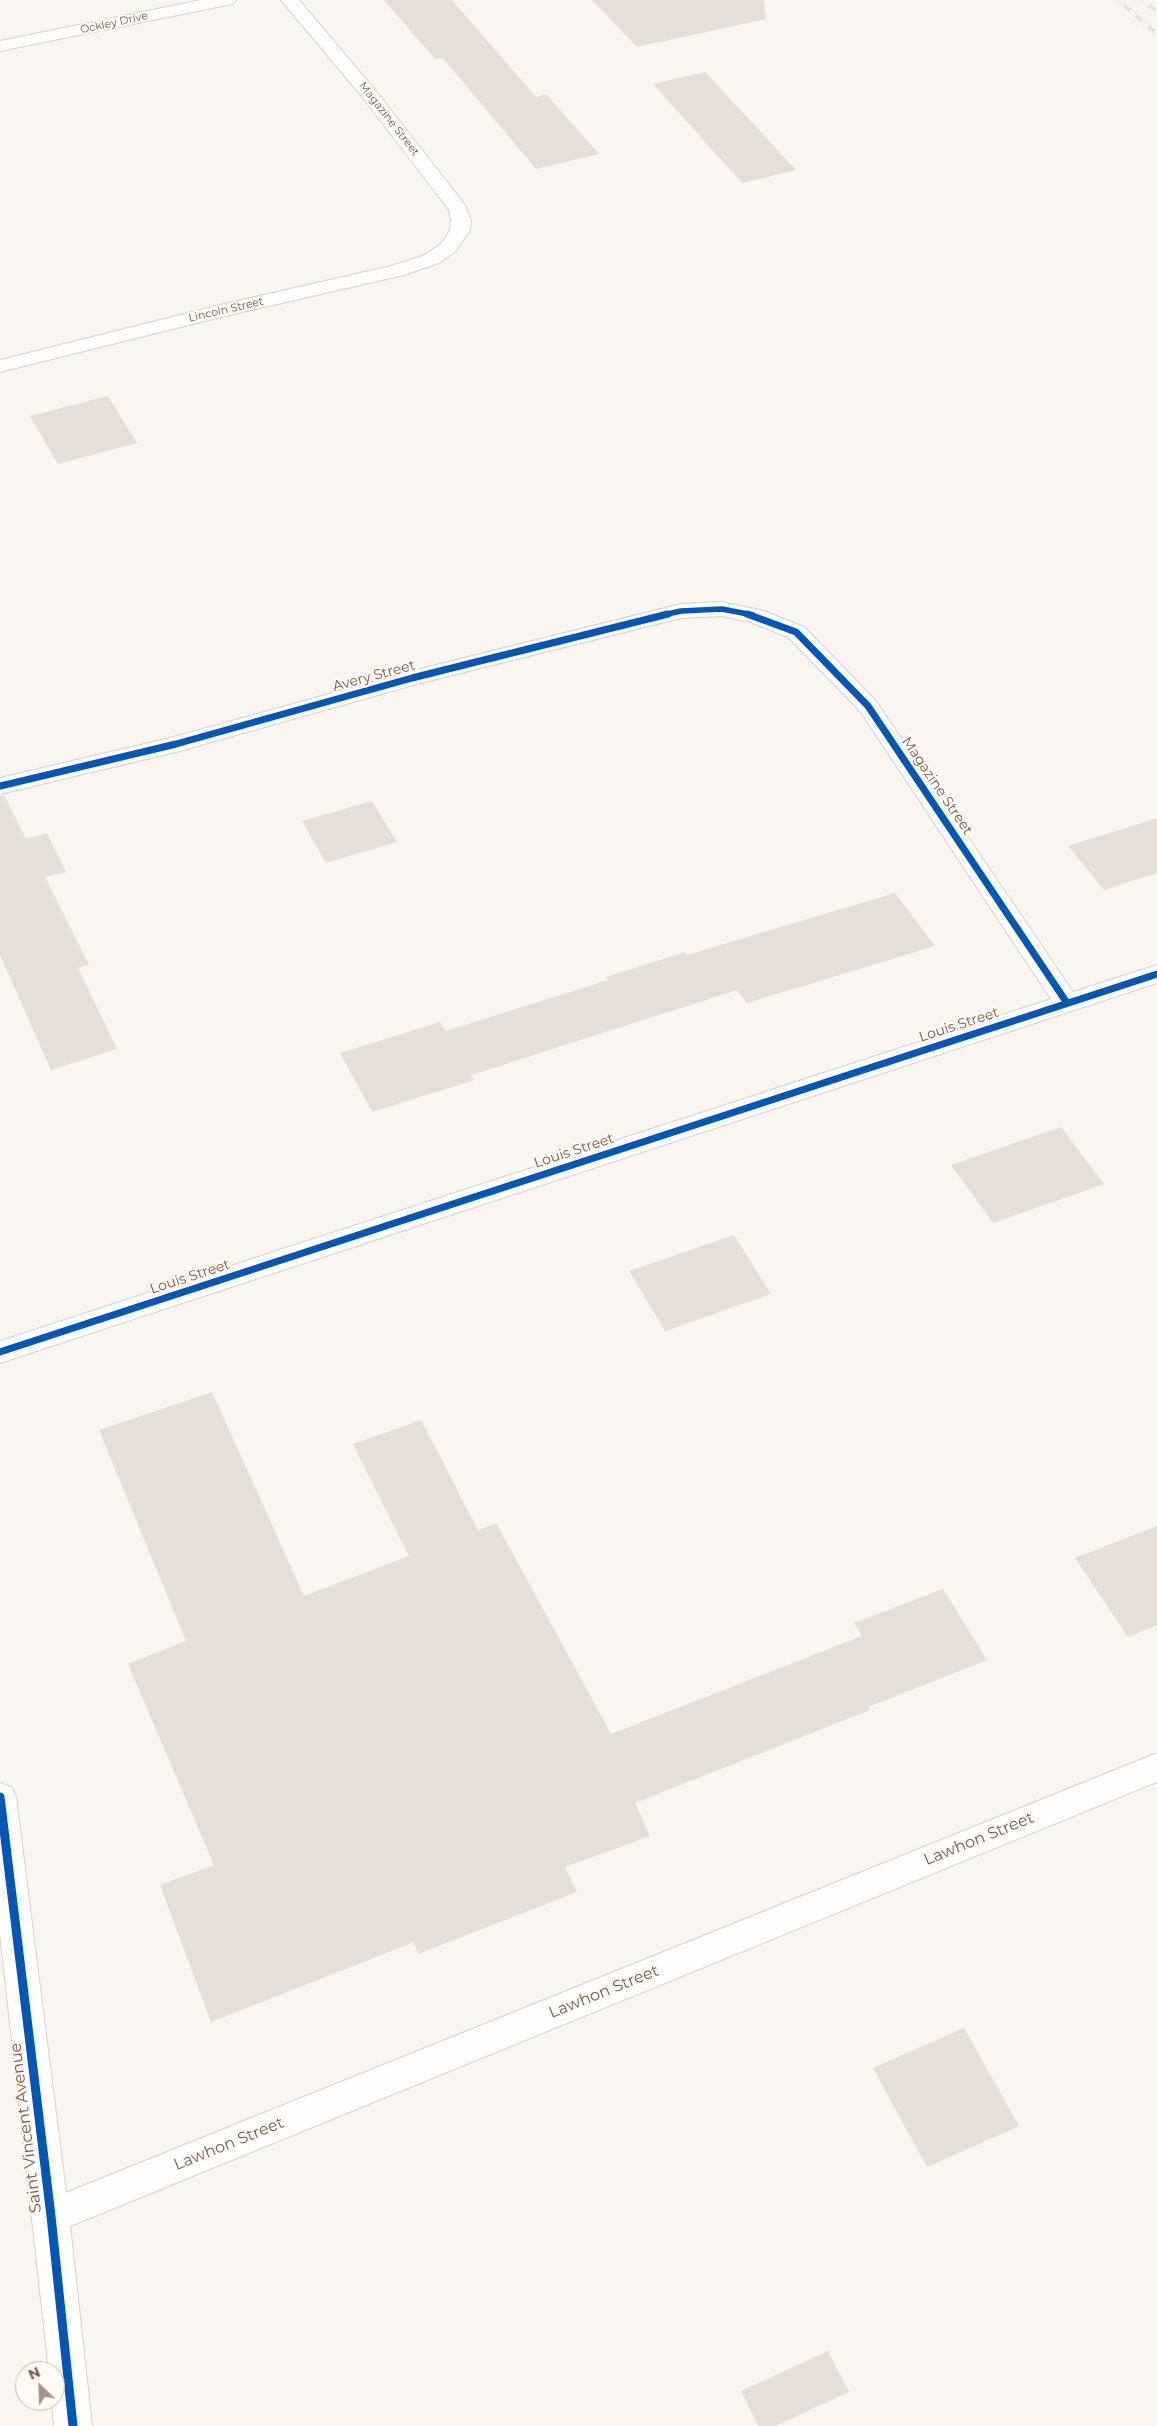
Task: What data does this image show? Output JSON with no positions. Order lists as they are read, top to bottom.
{
  "streets": {
    "street": [
      "Ockley Drive",
      "Magazine Street",
      "Lincoln Street",
      "Avery Street",
      "Louis Street",
      "Lawhon Street",
      "Saint Vincent Avenue"
    ]
  },
  "crossings": [
    ["Magazine Street", "Lincoln Street"],
    ["Magazine Street", "Avery Street"],
    ["Magazine Street", "Louis Street"],
    ["Lawhon Street", "Saint Vincent Avenue"]
  ],
  "north": "top left"
}
